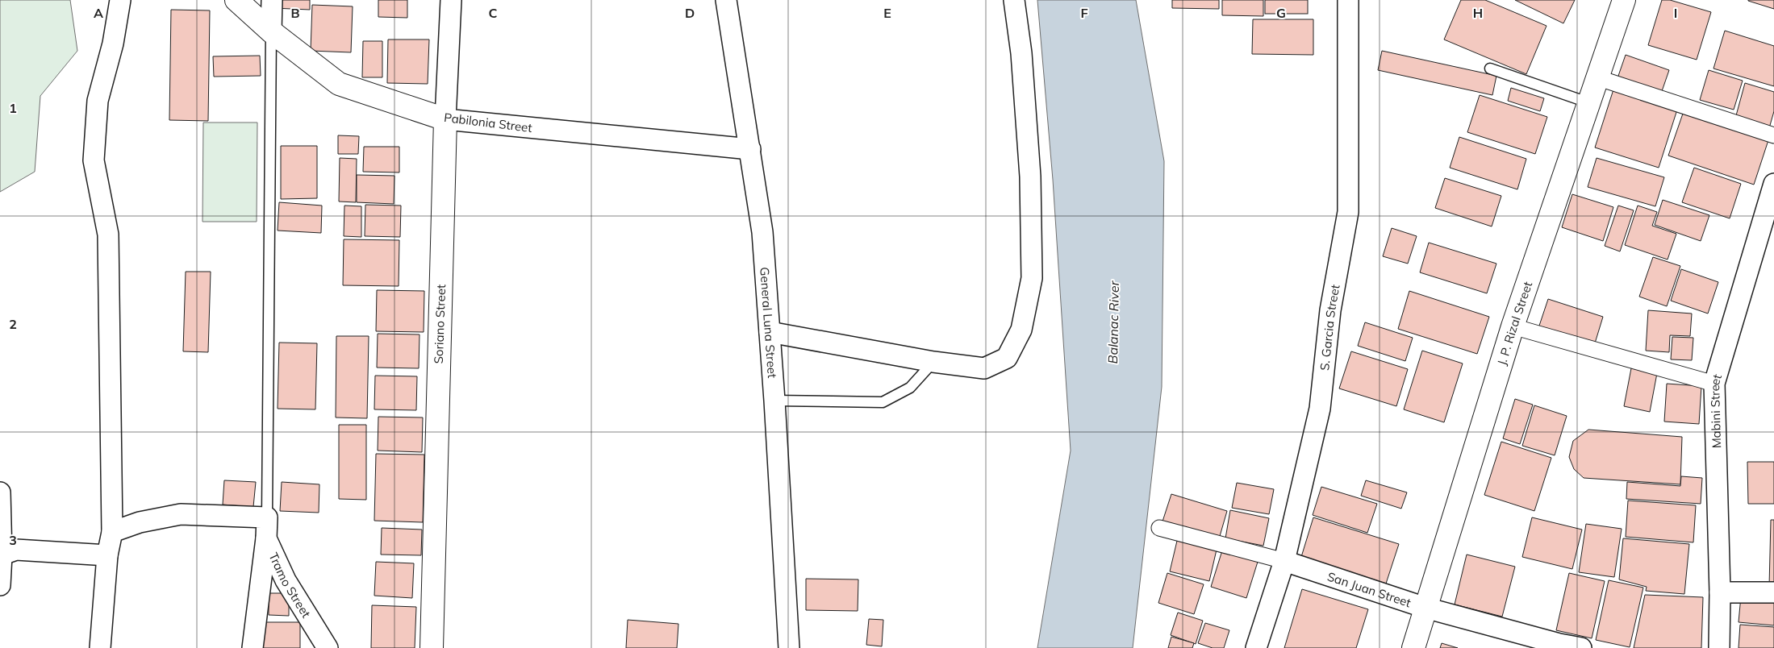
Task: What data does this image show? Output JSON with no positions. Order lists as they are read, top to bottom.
{
  "streets": {
    "street": [
      "Pabilonia Street",
      "J. P. Rizal Street",
      "General Luna Street",
      "Soriano Street",
      "S. Garcia Street",
      "Mabini Street",
      "Tramo Street",
      "San Juan Street"
    ]
  },
  "crossings": [
    ["Pabilonia Street", "General Luna Street"],
    ["Pabilonia Street", "Soriano Street"],
    ["J. P. Rizal Street", "San Juan Street"],
    ["S. Garcia Street", "San Juan Street"]
  ],
  "water": ["Balanac River"],
  "grid": {
    "columns": [
      "A",
      "B",
      "C",
      "D",
      "E",
      "F",
      "G",
      "H",
      "I"
    ],
    "rows": ["1", "2", "3"]
  }
}
